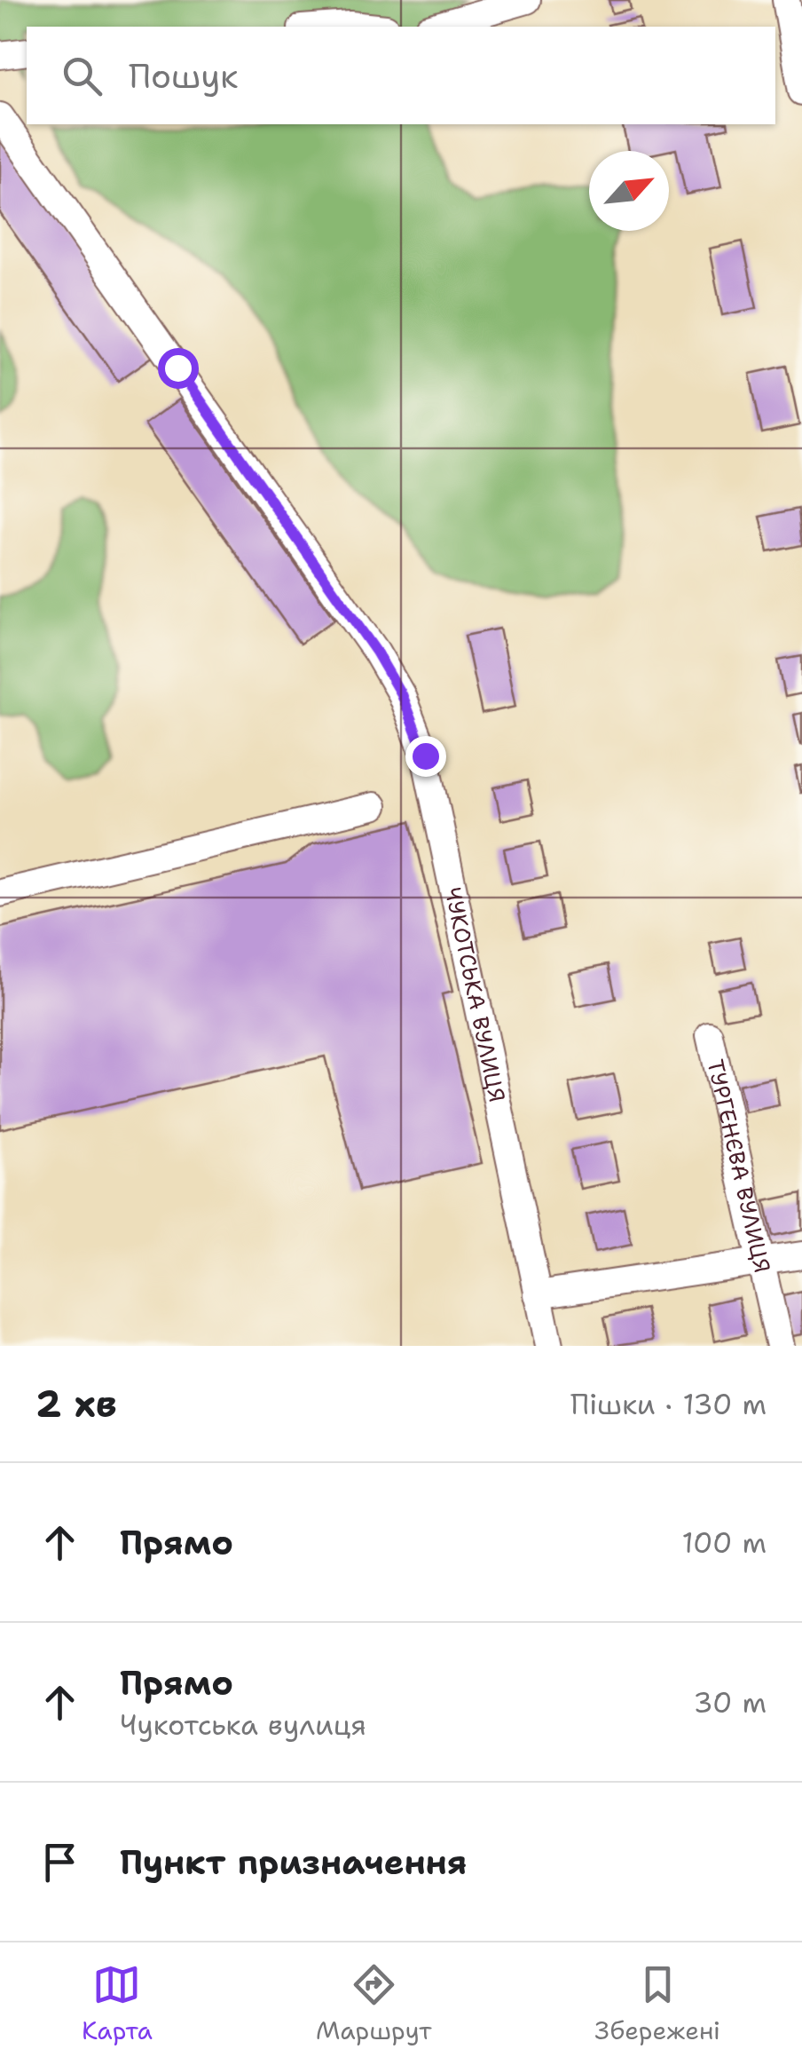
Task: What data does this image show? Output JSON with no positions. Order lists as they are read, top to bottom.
{
  "streets": {
    "street": ["ЧУКОТСЬКА ВУЛИЦЯ", "ТУРГЕНЄВА ВУЛИЦЯ"]
  },
  "north": "top right",
  "page": {
    "search": "Пошук",
    "heading": ["2 хв", "Пішки · 130 m"],
    "list": [
      ["Прямо", "100 m"],
      ["Прямо", "Чукотська вулиця", "30 m"],
      "Пункт призначення"
    ],
    "nav": ["Карта", "Маршрут", "Збережені"]
  }
}
